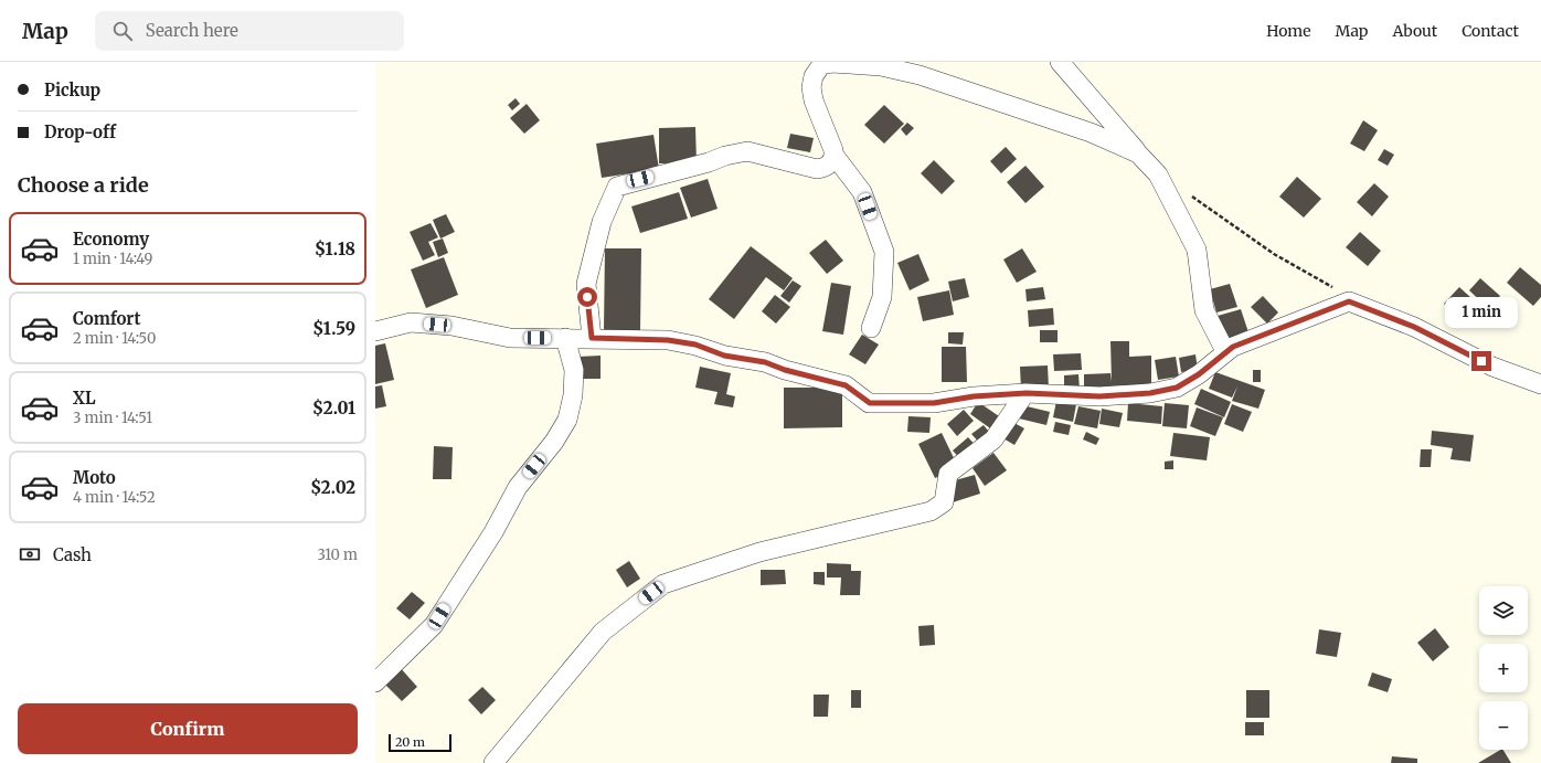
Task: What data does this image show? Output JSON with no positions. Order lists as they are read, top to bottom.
{
  "scale_bar": "20 m",
  "page": {
    "header": "Map",
    "search": "Search here",
    "nav": [
      "Home",
      "Map",
      "About",
      "Contact"
    ],
    "banner": ["Pickup", "Drop-off"],
    "heading": "Choose a ride",
    "list": [
      {
        "name": "Economy",
        "note": "1 min · 14:49",
        "value": "$1.18"
      },
      {
        "name": "Comfort",
        "note": "2 min · 14:50",
        "value": "$1.59"
      },
      {
        "name": "XL",
        "note": "3 min · 14:51",
        "value": "$2.01"
      },
      {
        "name": "Moto",
        "note": "4 min · 14:52",
        "value": "$2.02"
      }
    ],
    "bubble": "1 min",
    "pay": ["Cash", "310 m"],
    "map_buttons": ["+", "−"],
    "buttons": "Confirm",
    "scale": "20 m"
  }
}
